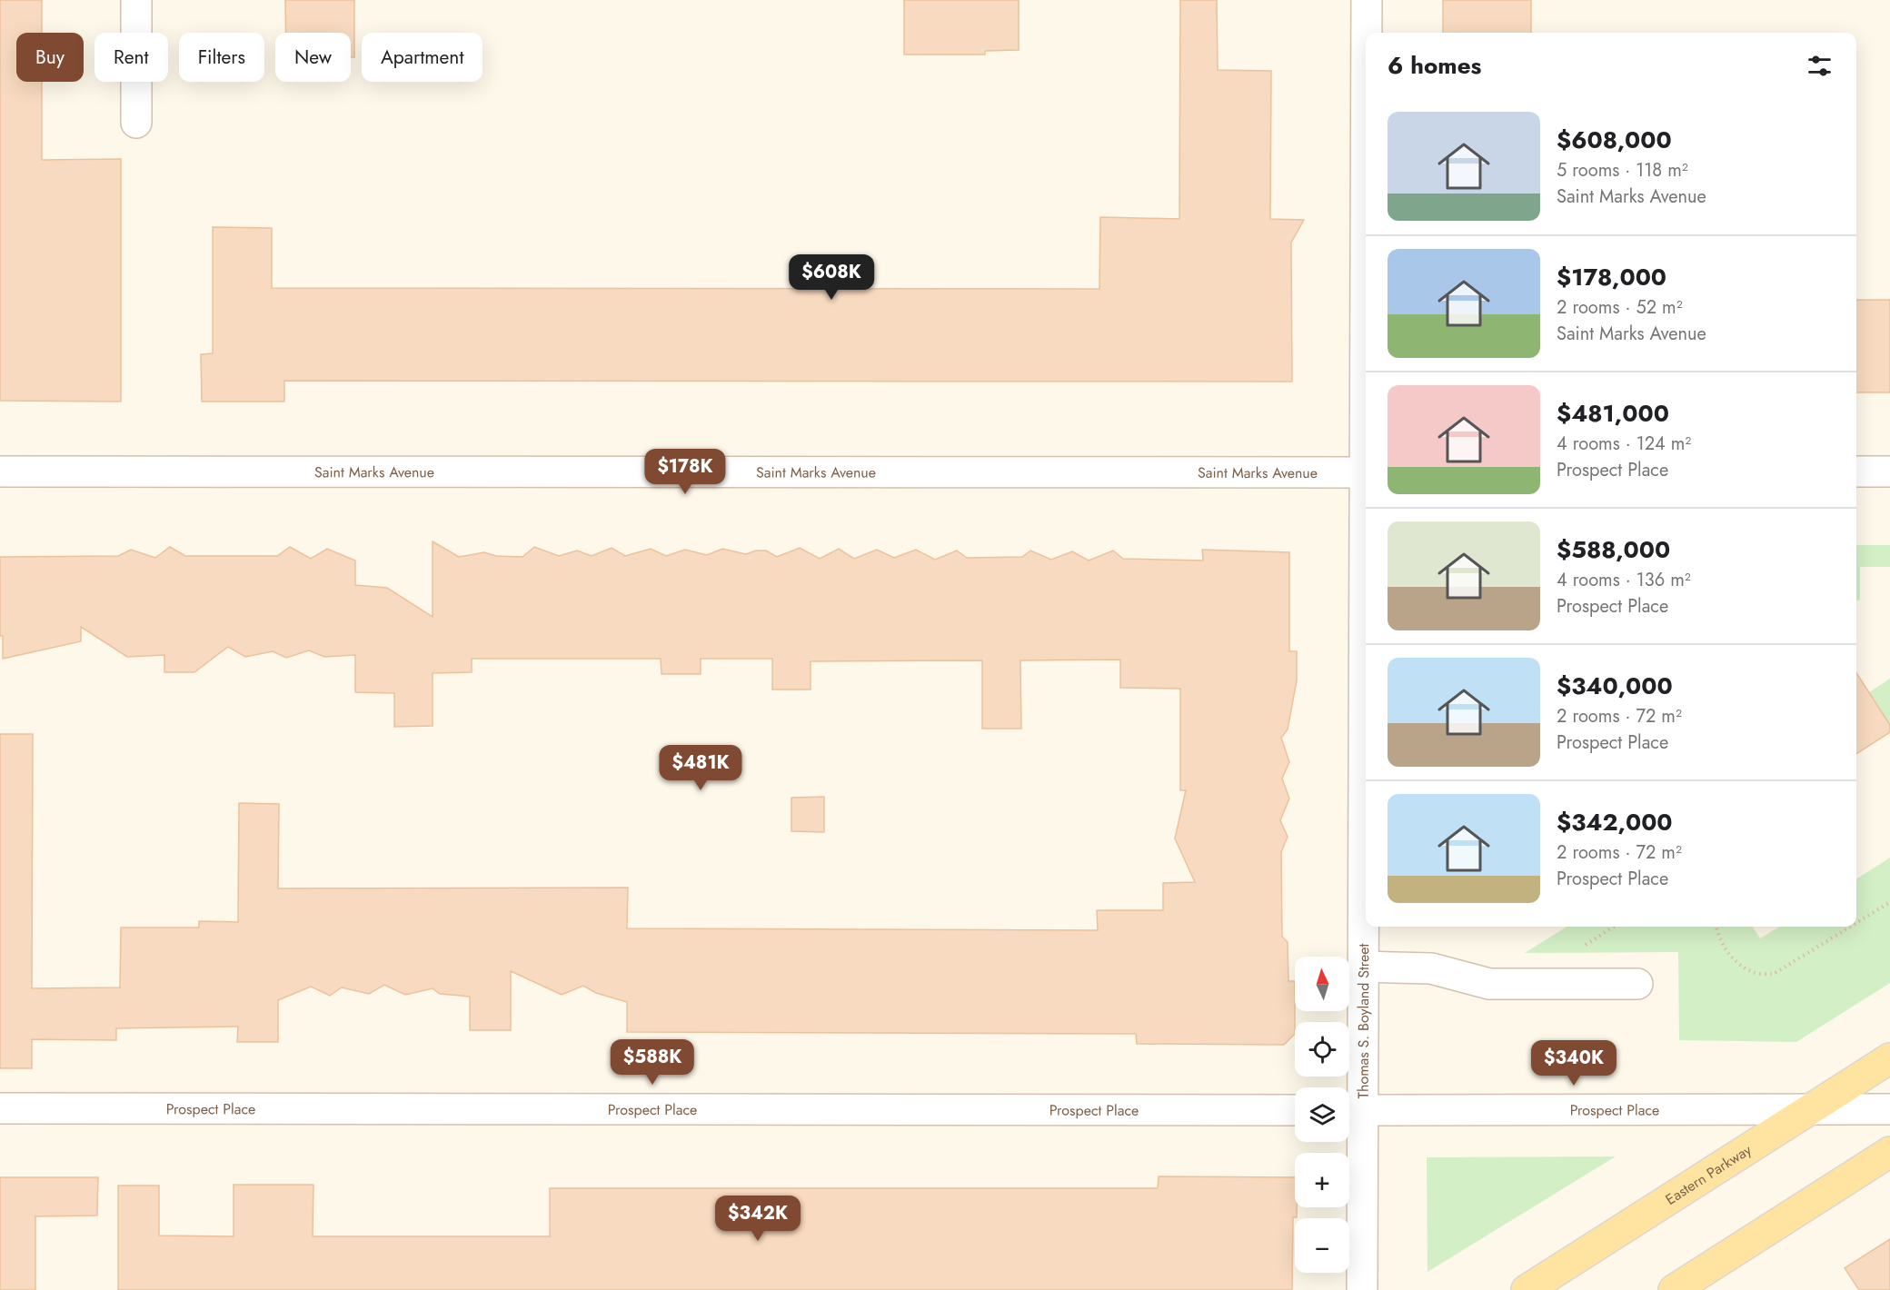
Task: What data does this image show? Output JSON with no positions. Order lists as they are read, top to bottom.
{
  "streets": {
    "main road": ["Eastern Parkway"],
    "street": ["Saint Marks Avenue", "Thomas S. Boyland Street", "Prospect Place"]
  },
  "crossings": [
    ["Thomas S. Boyland Street", "Prospect Place"],
    ["Prospect Place", "Eastern Parkway"]
  ],
  "north": "top",
  "page": {
    "chip": [
      "Buy",
      "Rent",
      "Filters",
      "New",
      "Apartment"
    ],
    "heading": "6 homes",
    "list": [
      {
        "name": "$608,000",
        "note": "5 rooms · 118 m² · Saint Marks Avenue"
      },
      {
        "name": "$178,000",
        "note": "2 rooms · 52 m² · Saint Marks Avenue"
      },
      {
        "name": "$481,000",
        "note": "4 rooms · 124 m² · Prospect Place"
      },
      {
        "name": "$588,000",
        "note": "4 rooms · 136 m² · Prospect Place"
      },
      {
        "name": "$340,000",
        "note": "2 rooms · 72 m² · Prospect Place"
      },
      {
        "name": "$342,000",
        "note": "2 rooms · 72 m² · Prospect Place"
      }
    ],
    "price": [
      "$608K",
      "$178K",
      "$481K",
      "$588K",
      "$340K",
      "$342K"
    ],
    "map_buttons": ["+", "−"]
  }
}
